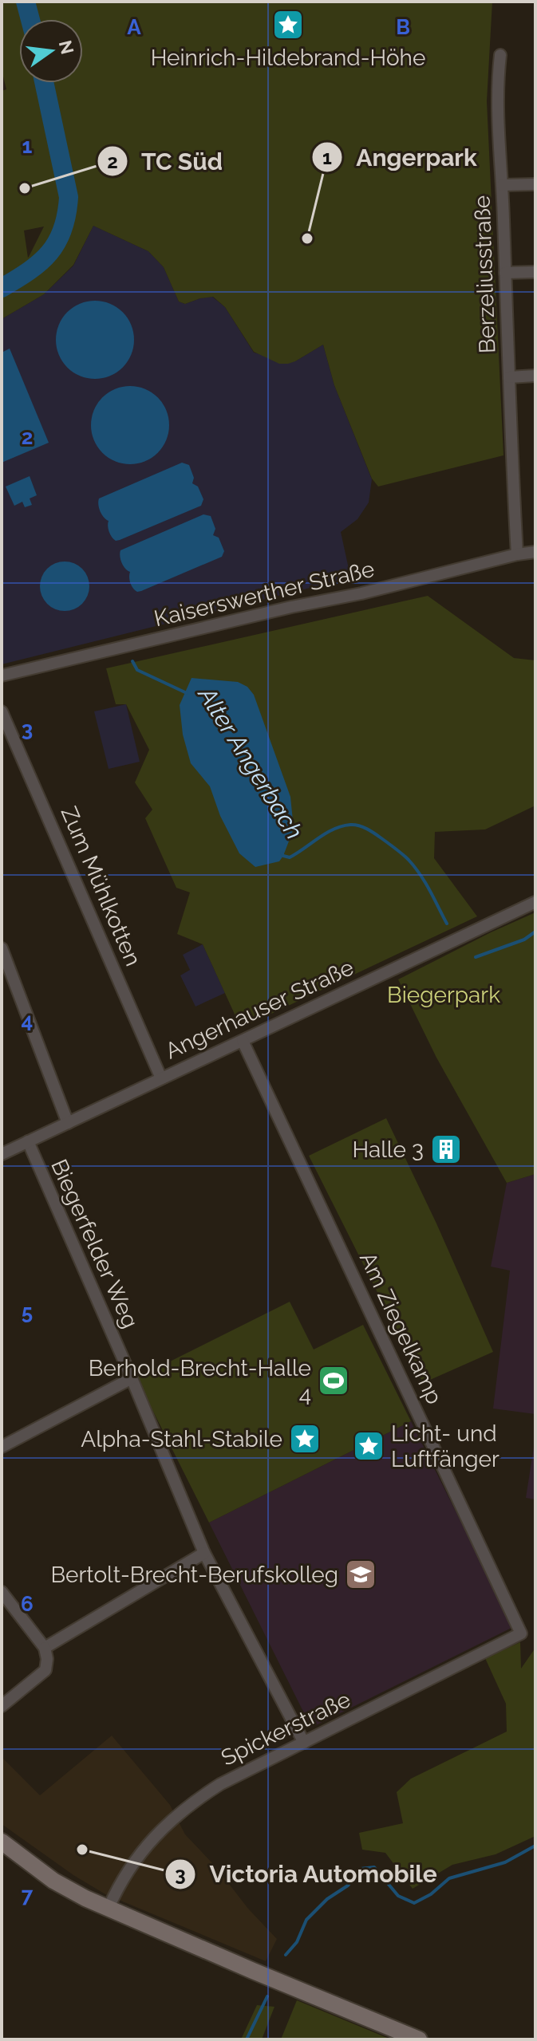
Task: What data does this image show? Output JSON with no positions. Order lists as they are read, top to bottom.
{
  "streets": {
    "street": [
      "Berzeliusstraße",
      "Kaiserswerther Straße",
      "Zum Mühlkotten",
      "Angerhauser Straße",
      "Biegerfelder Weg",
      "Am Ziegelkamp",
      "Spickerstraße"
    ]
  },
  "crossings": [
    ["Berzeliusstraße", "Kaiserswerther Straße"],
    ["Zum Mühlkotten", "Angerhauser Straße"],
    ["Angerhauser Straße", "Biegerfelder Weg"],
    ["Angerhauser Straße", "Am Ziegelkamp"],
    ["Biegerfelder Weg", "Spickerstraße"],
    ["Am Ziegelkamp", "Spickerstraße"]
  ],
  "water": ["Alter Angerbach"],
  "parks": ["Biegerpark"],
  "places": {
    "place": ["Heinrich-Hildebrand-Höhe", "Alpha-Stahl-Stabile", "Licht- und Luftfänger"],
    "other": ["TC Süd", "Angerpark", "Victoria Automobile"],
    "building": ["Halle 3"],
    "sports": ["Berhold-Brecht-Halle 4"],
    "school or university": ["Bertolt-Brecht-Berufskolleg"]
  },
  "north": "right",
  "grid": {
    "columns": ["A", "B"],
    "rows": [
      "1",
      "2",
      "3",
      "4",
      "5",
      "6",
      "7"
    ]
  }
}
